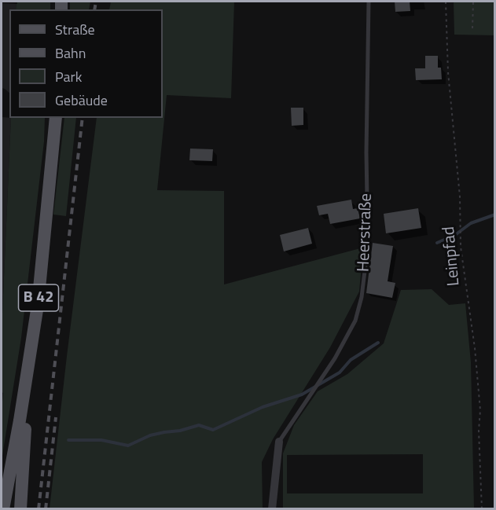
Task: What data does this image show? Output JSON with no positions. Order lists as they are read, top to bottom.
{
  "streets": {
    "main road": ["B 42"],
    "lane": ["Heerstraße"],
    "path": ["Leinpfad"]
  },
  "legend": [
    "Straße",
    "Bahn",
    "Park",
    "Gebäude"
  ]
}
